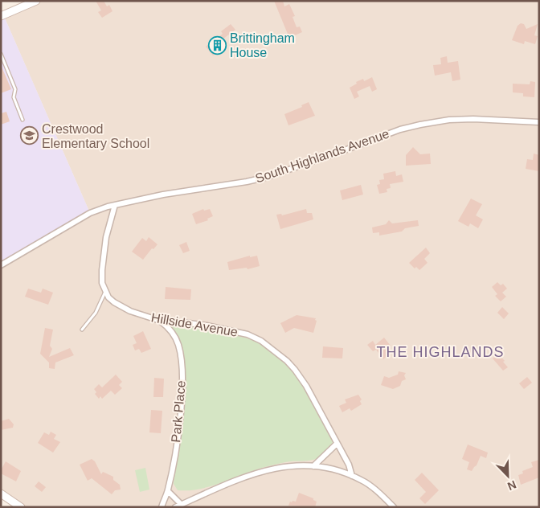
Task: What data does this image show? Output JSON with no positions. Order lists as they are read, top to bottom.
{
  "streets": {
    "street": ["South Highlands Avenue", "Hillside Avenue", "Park Place"]
  },
  "crossings": [
    ["Hillside Avenue", "Park Place"]
  ],
  "districts": ["THE HIGHLANDS"],
  "places": {
    "building": ["Brittingham House"],
    "school or university": ["Crestwood Elementary School"]
  },
  "north": "bottom right"
}
